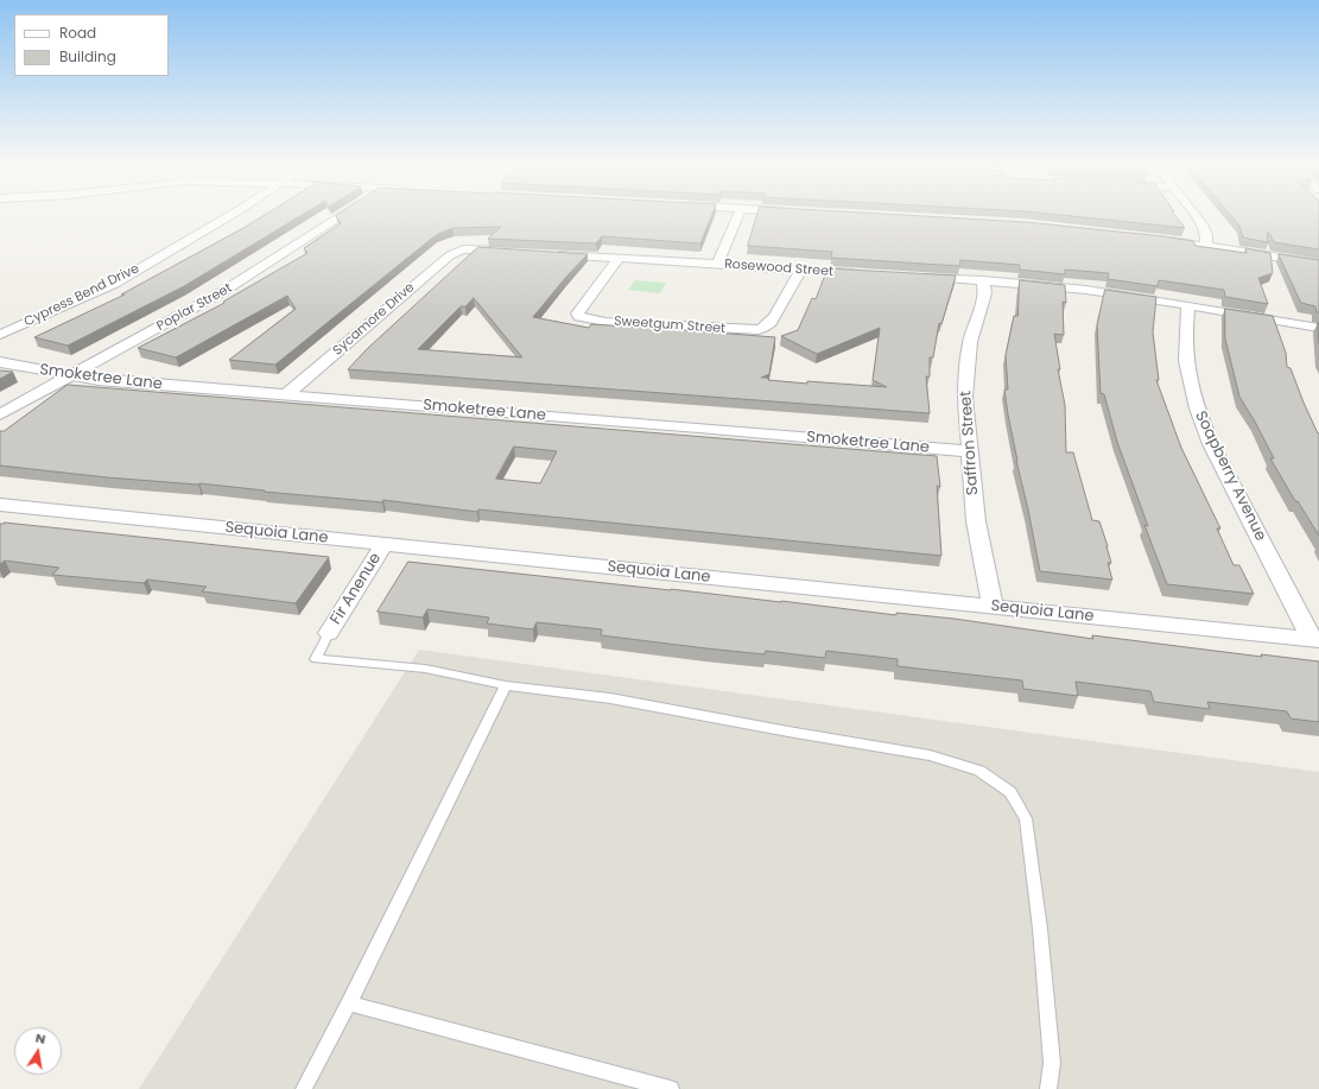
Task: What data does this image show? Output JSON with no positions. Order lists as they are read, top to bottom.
{
  "streets": {
    "street": [
      "Rosewood Street",
      "Cypress Bend Drive",
      "Poplar Street",
      "Sycamore Drive",
      "Sweetgum Street",
      "Smoketree Lane",
      "Saffron Street",
      "Soapberry Avenue",
      "Sequoia Lane",
      "Fir Anenue"
    ]
  },
  "crossings": [
    ["Rosewood Street", "Sweetgum Street"],
    ["Poplar Street", "Smoketree Lane"],
    ["Sycamore Drive", "Smoketree Lane"],
    ["Smoketree Lane", "Saffron Street"],
    ["Saffron Street", "Sequoia Lane"],
    ["Soapberry Avenue", "Sequoia Lane"],
    ["Sequoia Lane", "Fir Anenue"]
  ],
  "legend": ["Road", "Building"],
  "north": "top"
}
